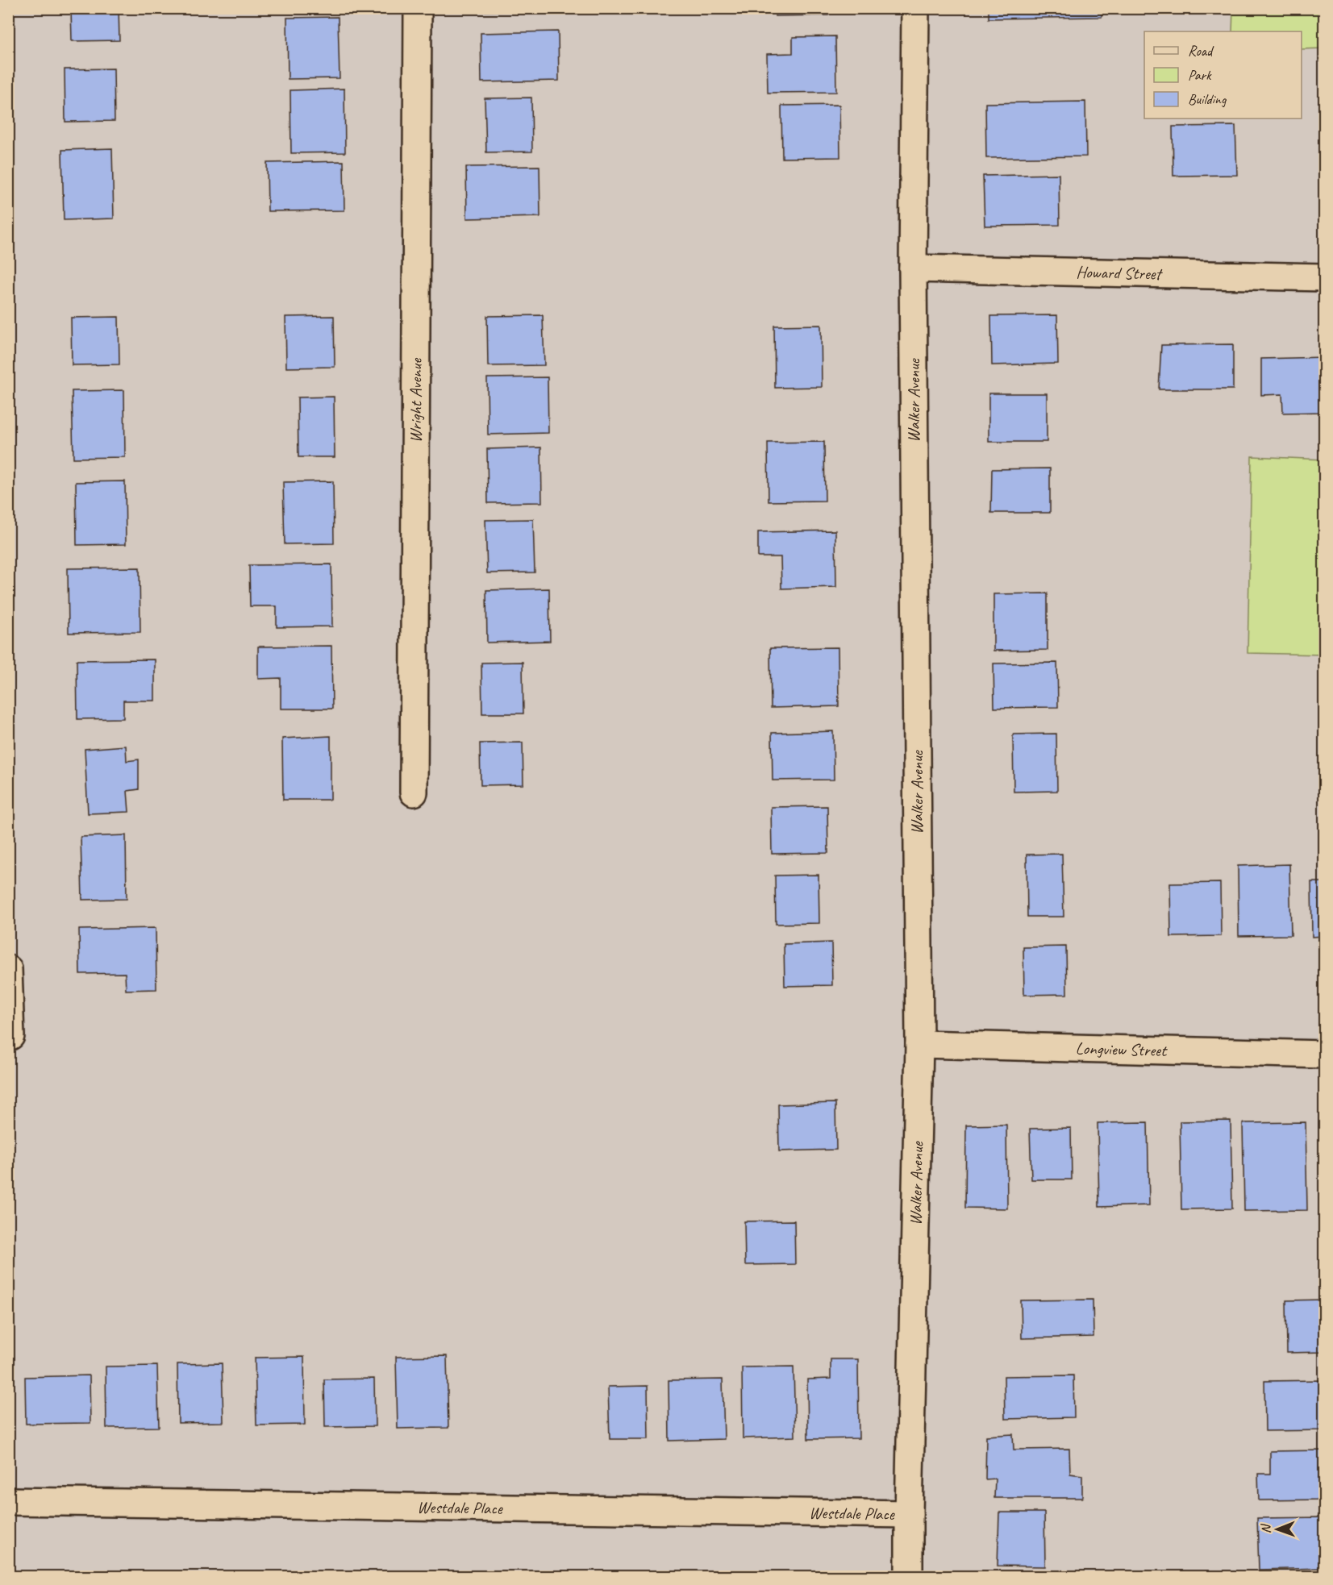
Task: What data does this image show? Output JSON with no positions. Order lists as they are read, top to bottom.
{
  "streets": {
    "street": [
      "Howard Street",
      "Wright Avenue",
      "Walker Avenue",
      "Longview Street",
      "Westdale Place"
    ]
  },
  "crossings": [
    ["Howard Street", "Walker Avenue"],
    ["Walker Avenue", "Longview Street"],
    ["Walker Avenue", "Westdale Place"]
  ],
  "legend": ["Road", "Park", "Building"],
  "north": "left"
}
